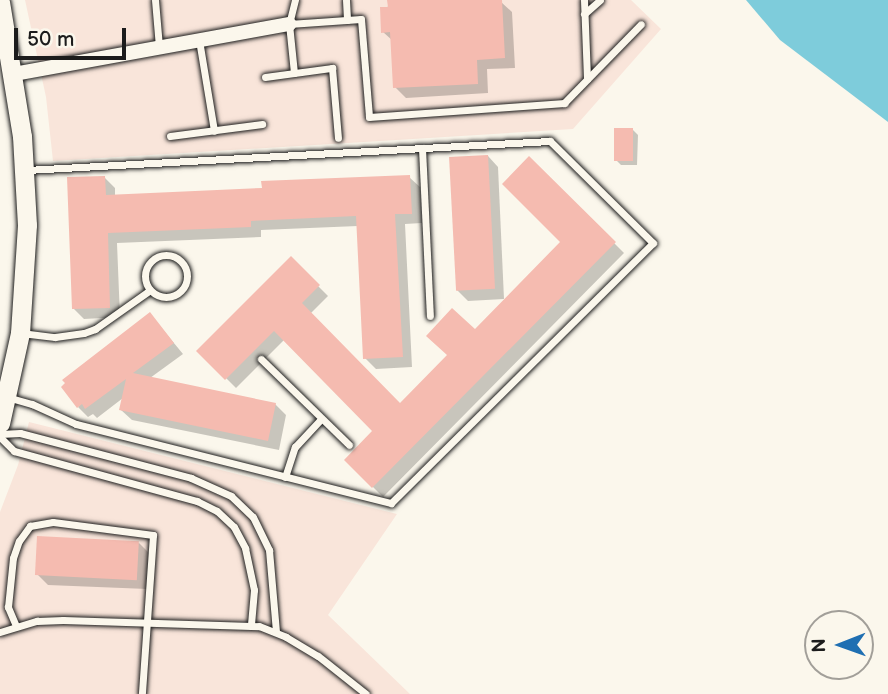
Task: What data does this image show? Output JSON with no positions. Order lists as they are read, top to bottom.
{
  "scale_bar": "50 m",
  "north": "left"
}
